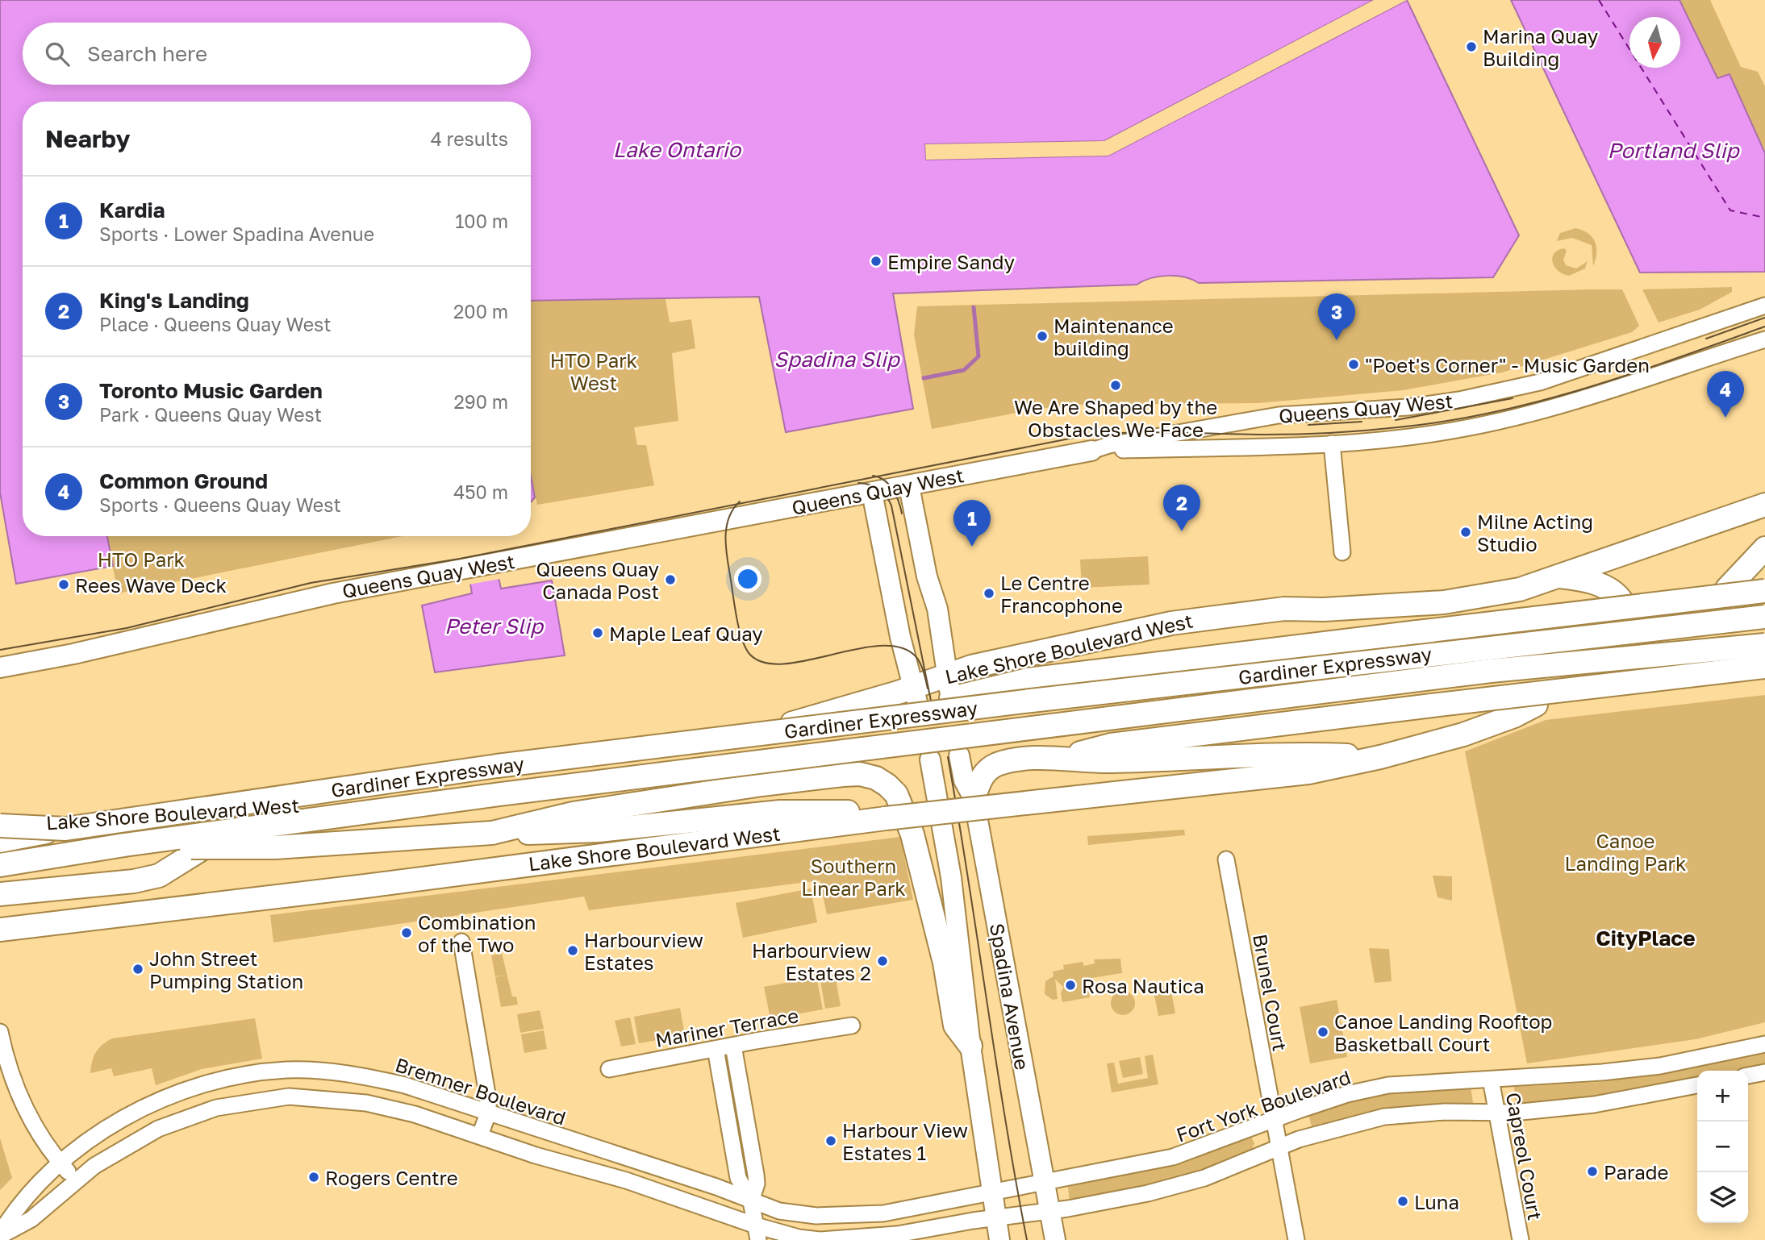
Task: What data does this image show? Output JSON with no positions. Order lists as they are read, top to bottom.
{
  "streets": {
    "highway": ["Lake Shore Boulevard West", "Gardiner Expressway"],
    "main road": ["Queens Quay West", "Spadina Avenue"],
    "street": [
      "Brunel Court",
      "Mariner Terrace",
      "Bremner Boulevard",
      "Fort York Boulevard",
      "Capreol Court"
    ]
  },
  "crossings": [
    ["Brunel Court", "Fort York Boulevard"],
    ["Spadina Avenue", "Bremner Boulevard"],
    ["Spadina Avenue", "Fort York Boulevard"],
    ["Bremner Boulevard", "Fort York Boulevard"],
    ["Fort York Boulevard", "Capreol Court"]
  ],
  "districts": ["CityPlace"],
  "water": [
    "Lake Ontario",
    "Portland Slip",
    "Spadina Slip",
    "Peter Slip"
  ],
  "parks": [
    "HTO Park West",
    "HTO Park",
    "Canoe Landing Park",
    "Southern Linear Park"
  ],
  "places": [
    "Marina Quay Building",
    "Empire Sandy",
    "Maintenance building",
    "\"Poet's Corner\" - Music Garden",
    "We Are Shaped by the Obstacles We Face",
    "Milne Acting Studio",
    "Queens Quay Canada Post",
    "Rees Wave Deck",
    "Le Centre Francophone",
    "Maple Leaf Quay",
    "Combination of the Two",
    "Harbourview Estates",
    "Harbourview Estates 2",
    "John Street Pumping Station",
    "Rosa Nautica",
    "Canoe Landing Rooftop Basketball Court",
    "Harbour View Estates 1",
    "Parade",
    "Rogers Centre",
    "Luna"
  ],
  "north": "bottom",
  "page": {
    "search": "Search here",
    "heading": ["Nearby", "4 results"],
    "list": [
      {
        "mark": "1",
        "name": "Kardia",
        "note": "Sports · Lower Spadina Avenue",
        "value": "100 m"
      },
      {
        "mark": "2",
        "name": "King's Landing",
        "note": "Place · Queens Quay West",
        "value": "200 m"
      },
      {
        "mark": "3",
        "name": "Toronto Music Garden",
        "note": "Park · Queens Quay West",
        "value": "290 m"
      },
      {
        "mark": "4",
        "name": "Common Ground",
        "note": "Sports · Queens Quay West",
        "value": "450 m"
      }
    ],
    "pins": [
      "3",
      "4",
      "2",
      "1"
    ],
    "map_buttons": ["+", "−"]
  }
}
